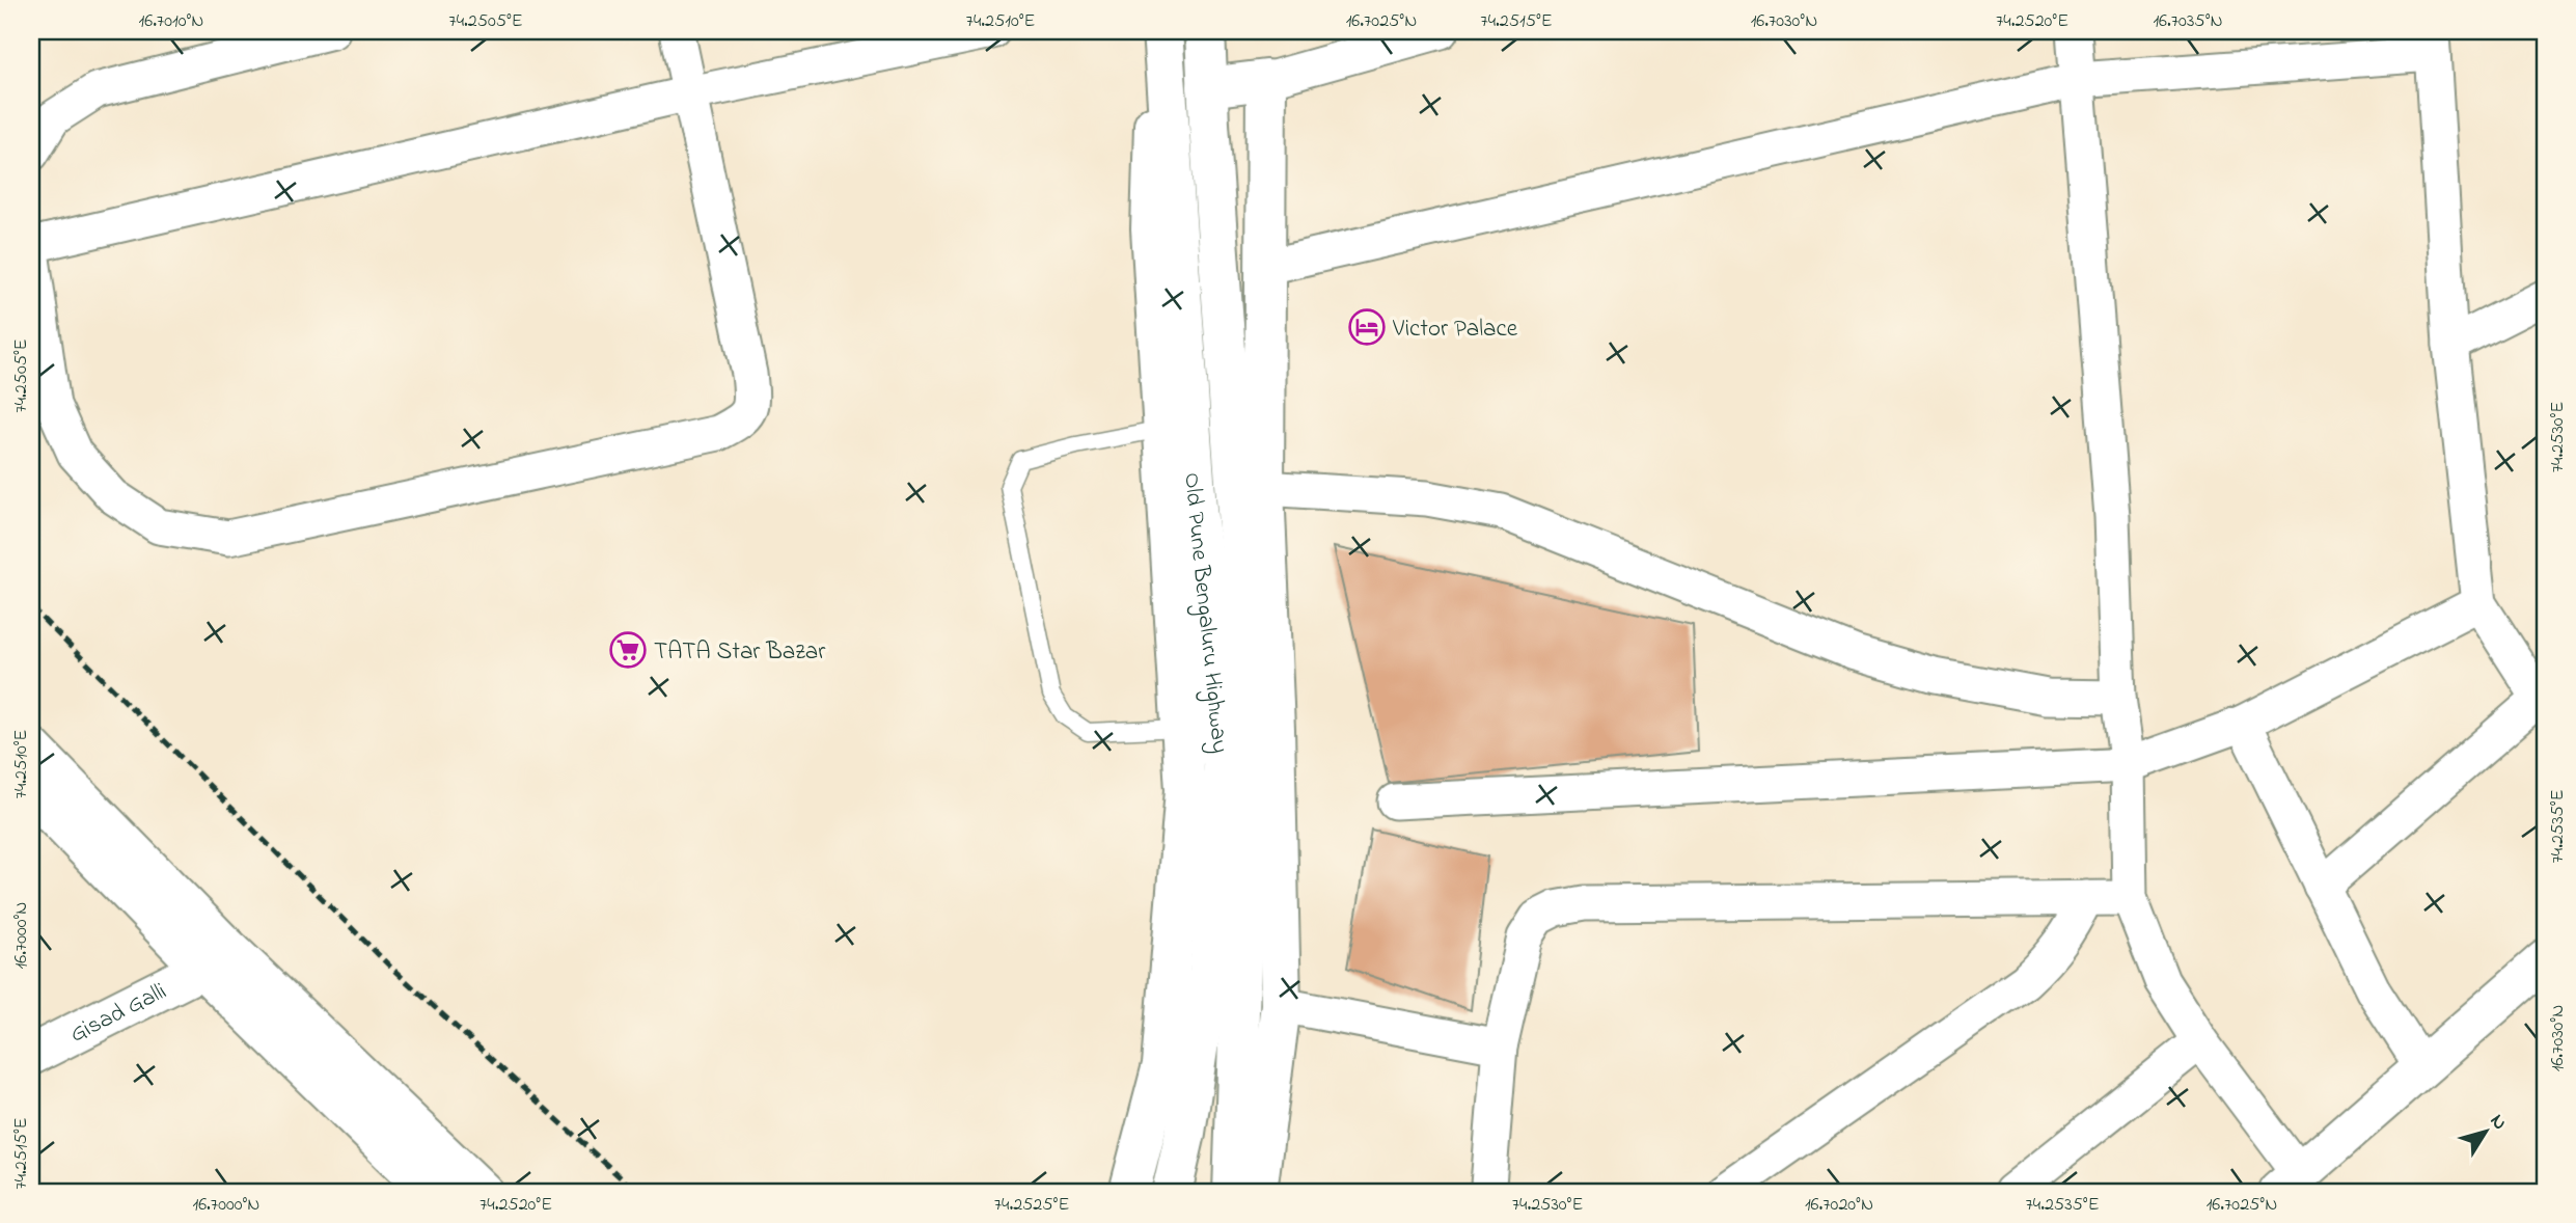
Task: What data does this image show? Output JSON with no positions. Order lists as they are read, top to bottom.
{
  "streets": {
    "main road": ["Old Pune Bengaluru Highway", "Gisad Galli"]
  },
  "places": {
    "hotel": ["Victor Palace"],
    "supermarket": ["TATA Star Bazar"]
  },
  "north": "top right",
  "coordinates": [
    "16.7010°N",
    "74.2505°E",
    "74.2510°E",
    "16.7025°N",
    "74.2515°E",
    "16.7030°N",
    "74.2520°E",
    "16.7035°N",
    "74.2530°E",
    "74.2535°E",
    "16.7000°N",
    "74.2525°E",
    "16.7020°N"
  ]
}
